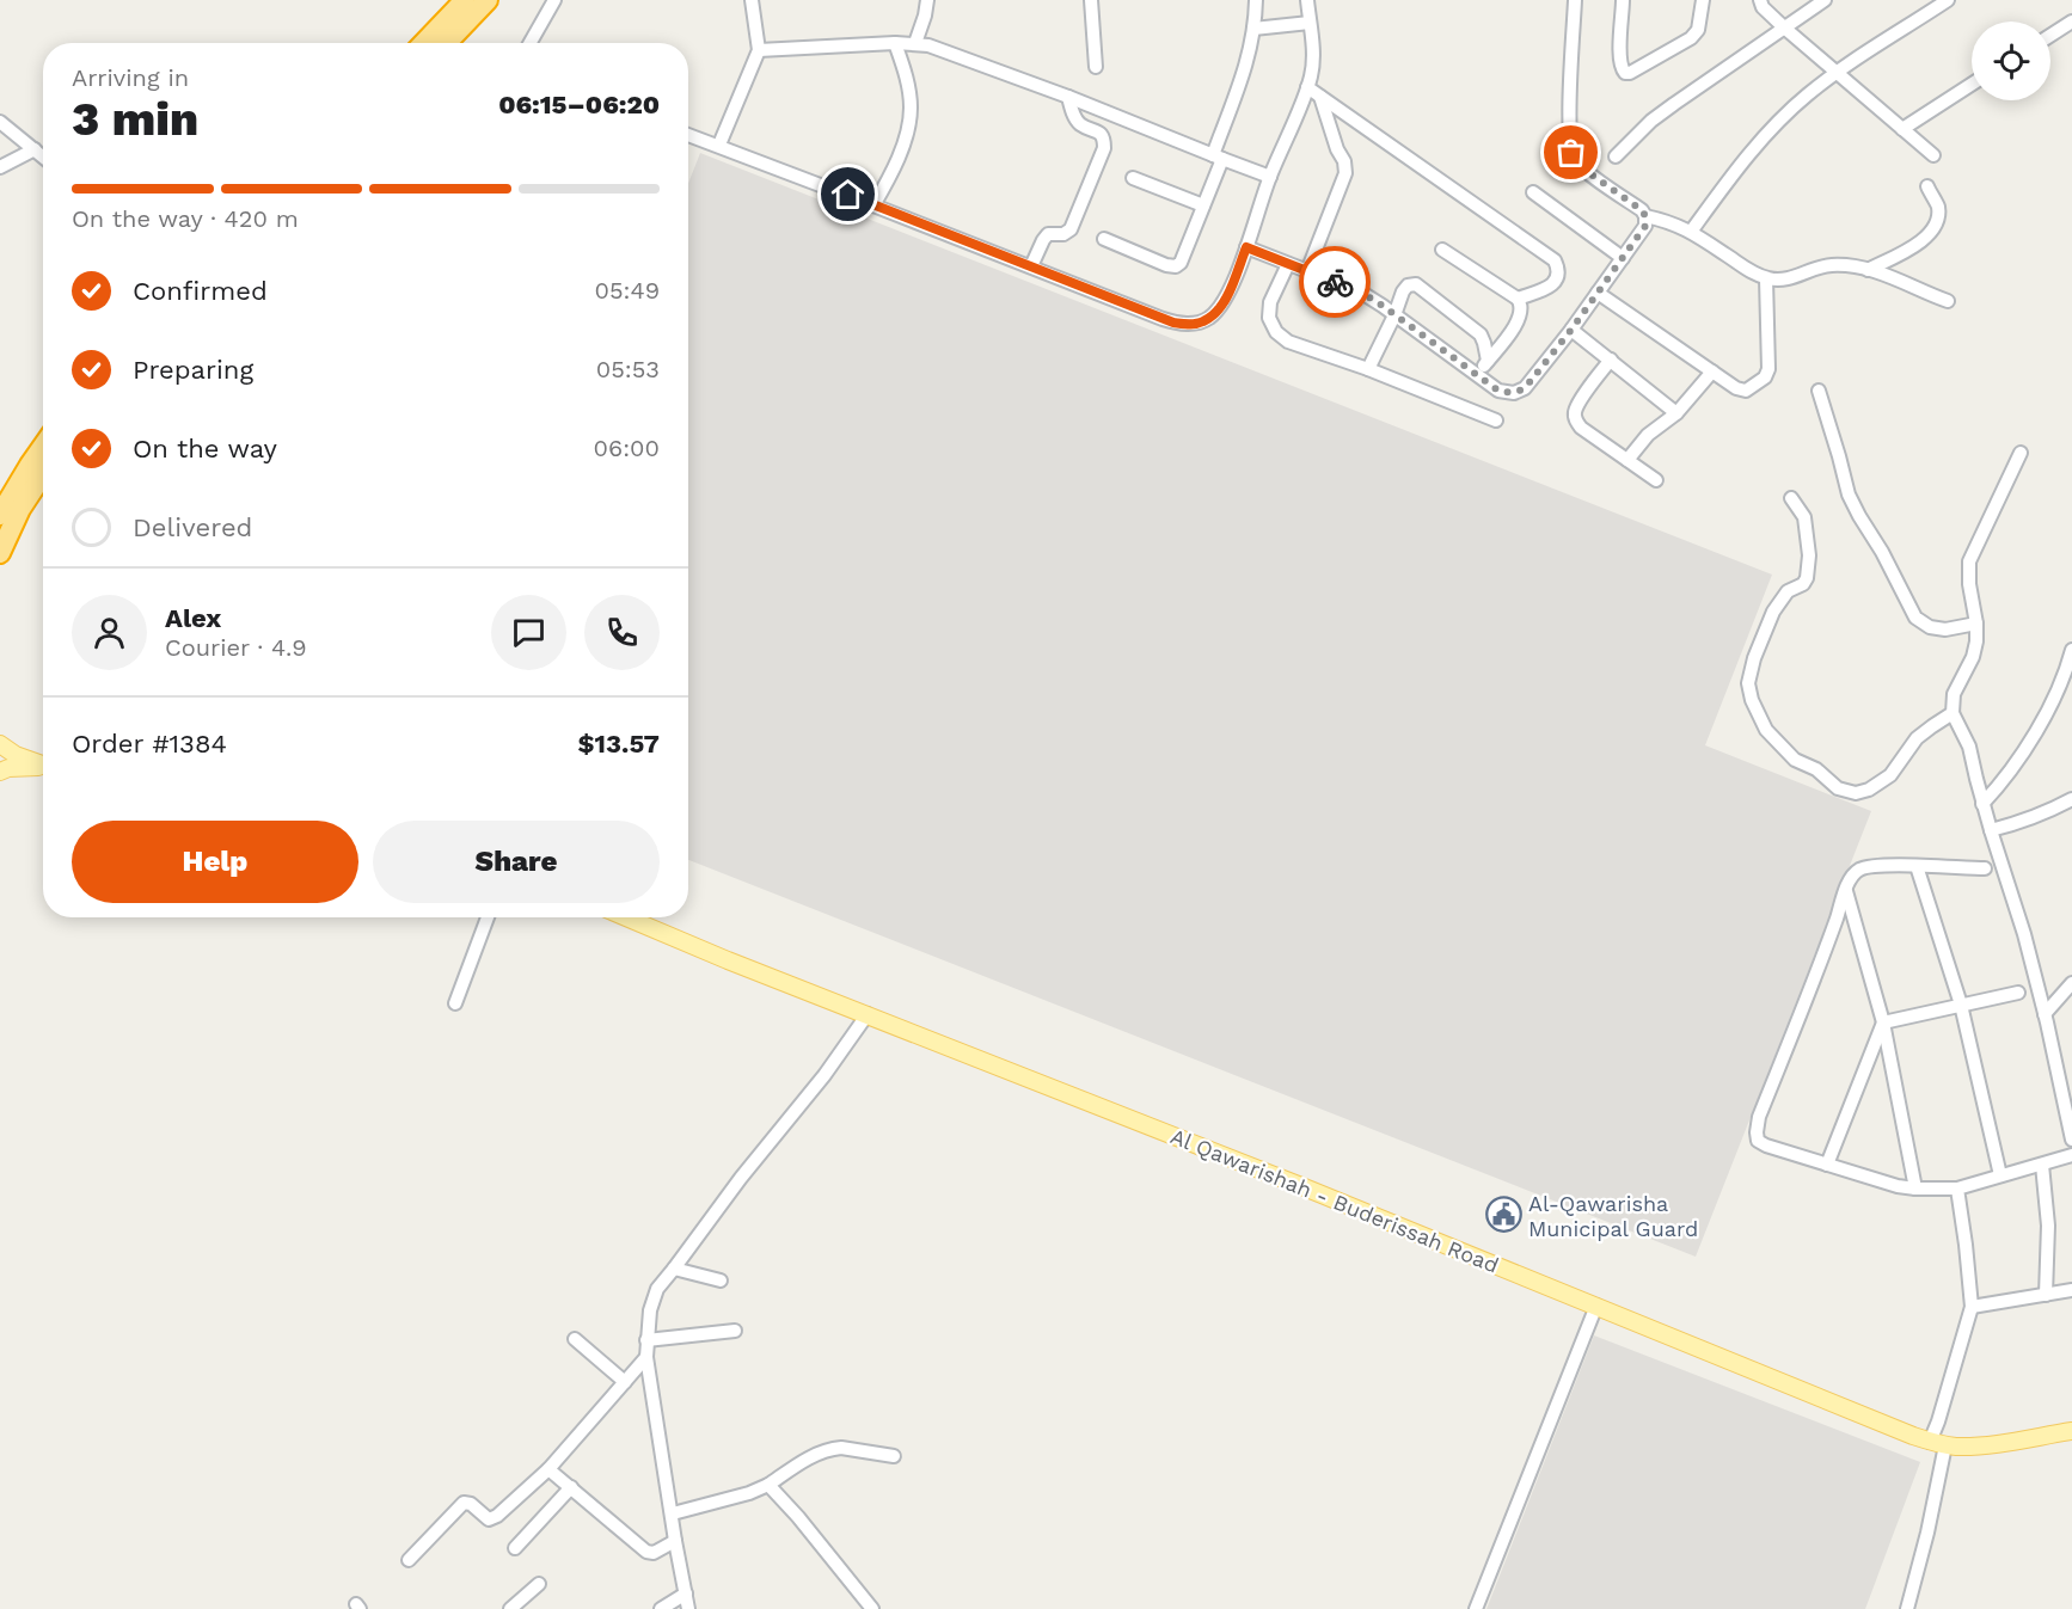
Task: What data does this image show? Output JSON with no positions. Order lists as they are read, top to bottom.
{
  "streets": {
    "main road": ["Al Qawarishah - Buderissah Road"]
  },
  "places": {
    "public building": ["Al-Qawarisha Municipal Guard"]
  },
  "page": {
    "heading": ["3 min", "Arriving in", "06:15–06:20"],
    "panel": [
      "Alex",
      "Courier · 4.9",
      "Order #1384",
      "$13.57"
    ],
    "bar": "On the way · 420 m",
    "list": [
      ["Confirmed", "05:49"],
      ["Preparing", "05:53"],
      ["On the way", "06:00"],
      "Delivered"
    ],
    "buttons": ["Help", "Share"]
  }
}
